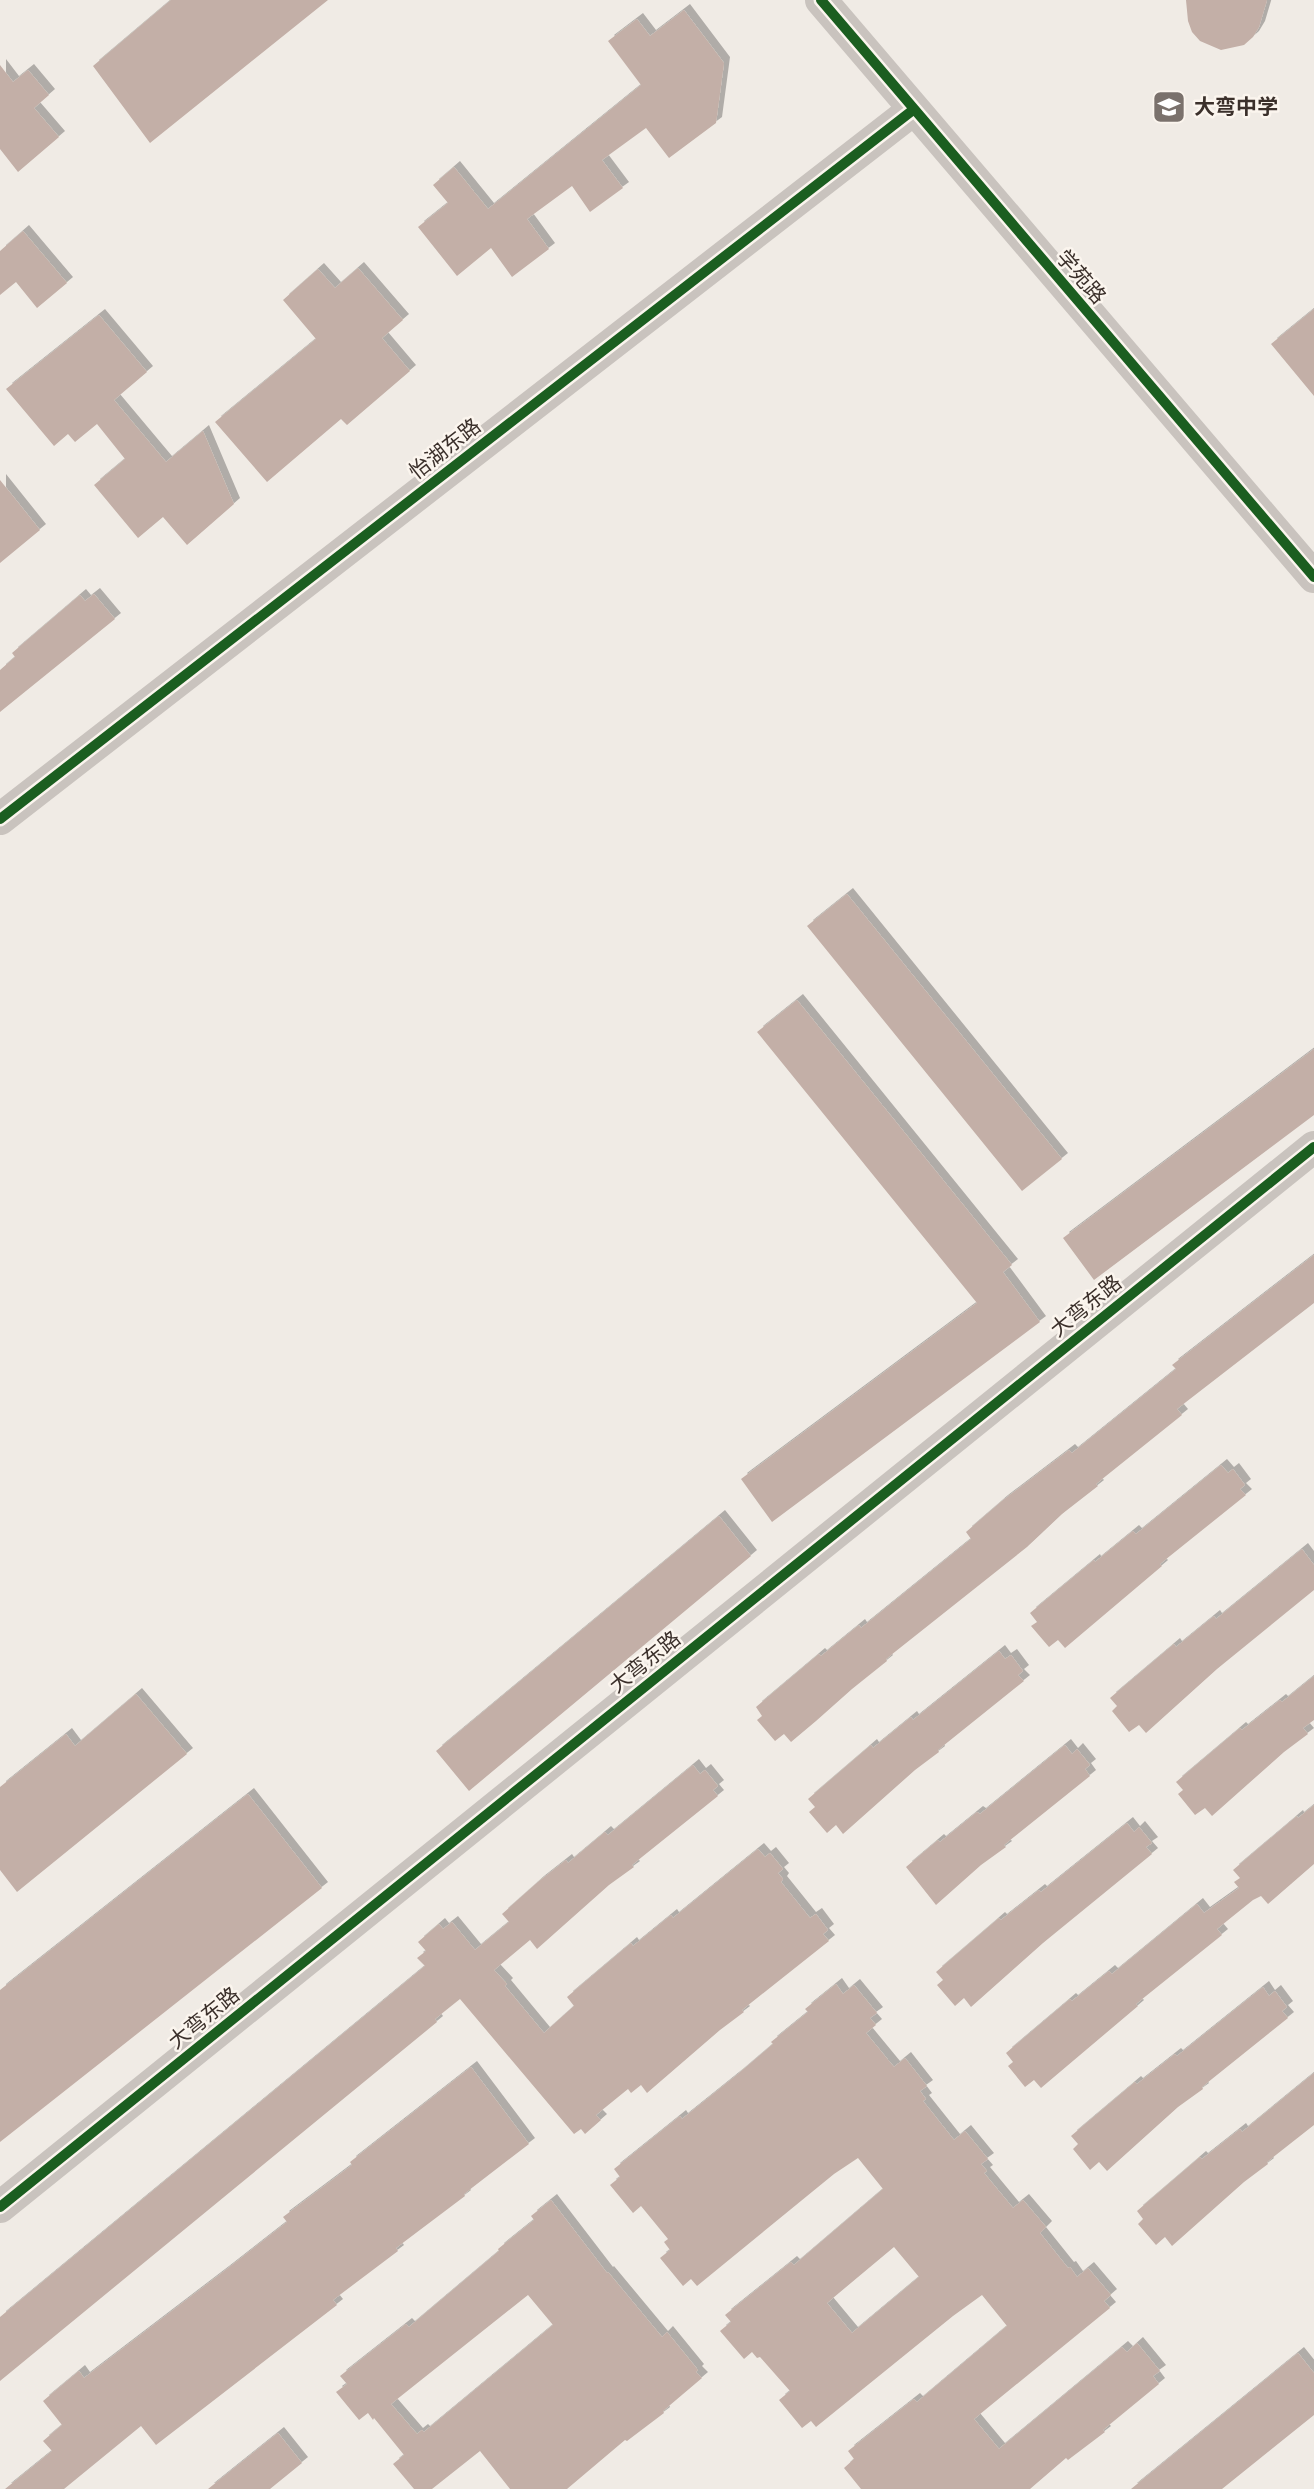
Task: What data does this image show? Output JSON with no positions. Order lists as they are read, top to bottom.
{
  "streets": {
    "street": ["学苑路", "怡湖东路", "大弯东路"]
  },
  "crossings": [
    ["学苑路", "怡湖东路"]
  ],
  "places": {
    "school or university": ["大弯中学"]
  }
}
